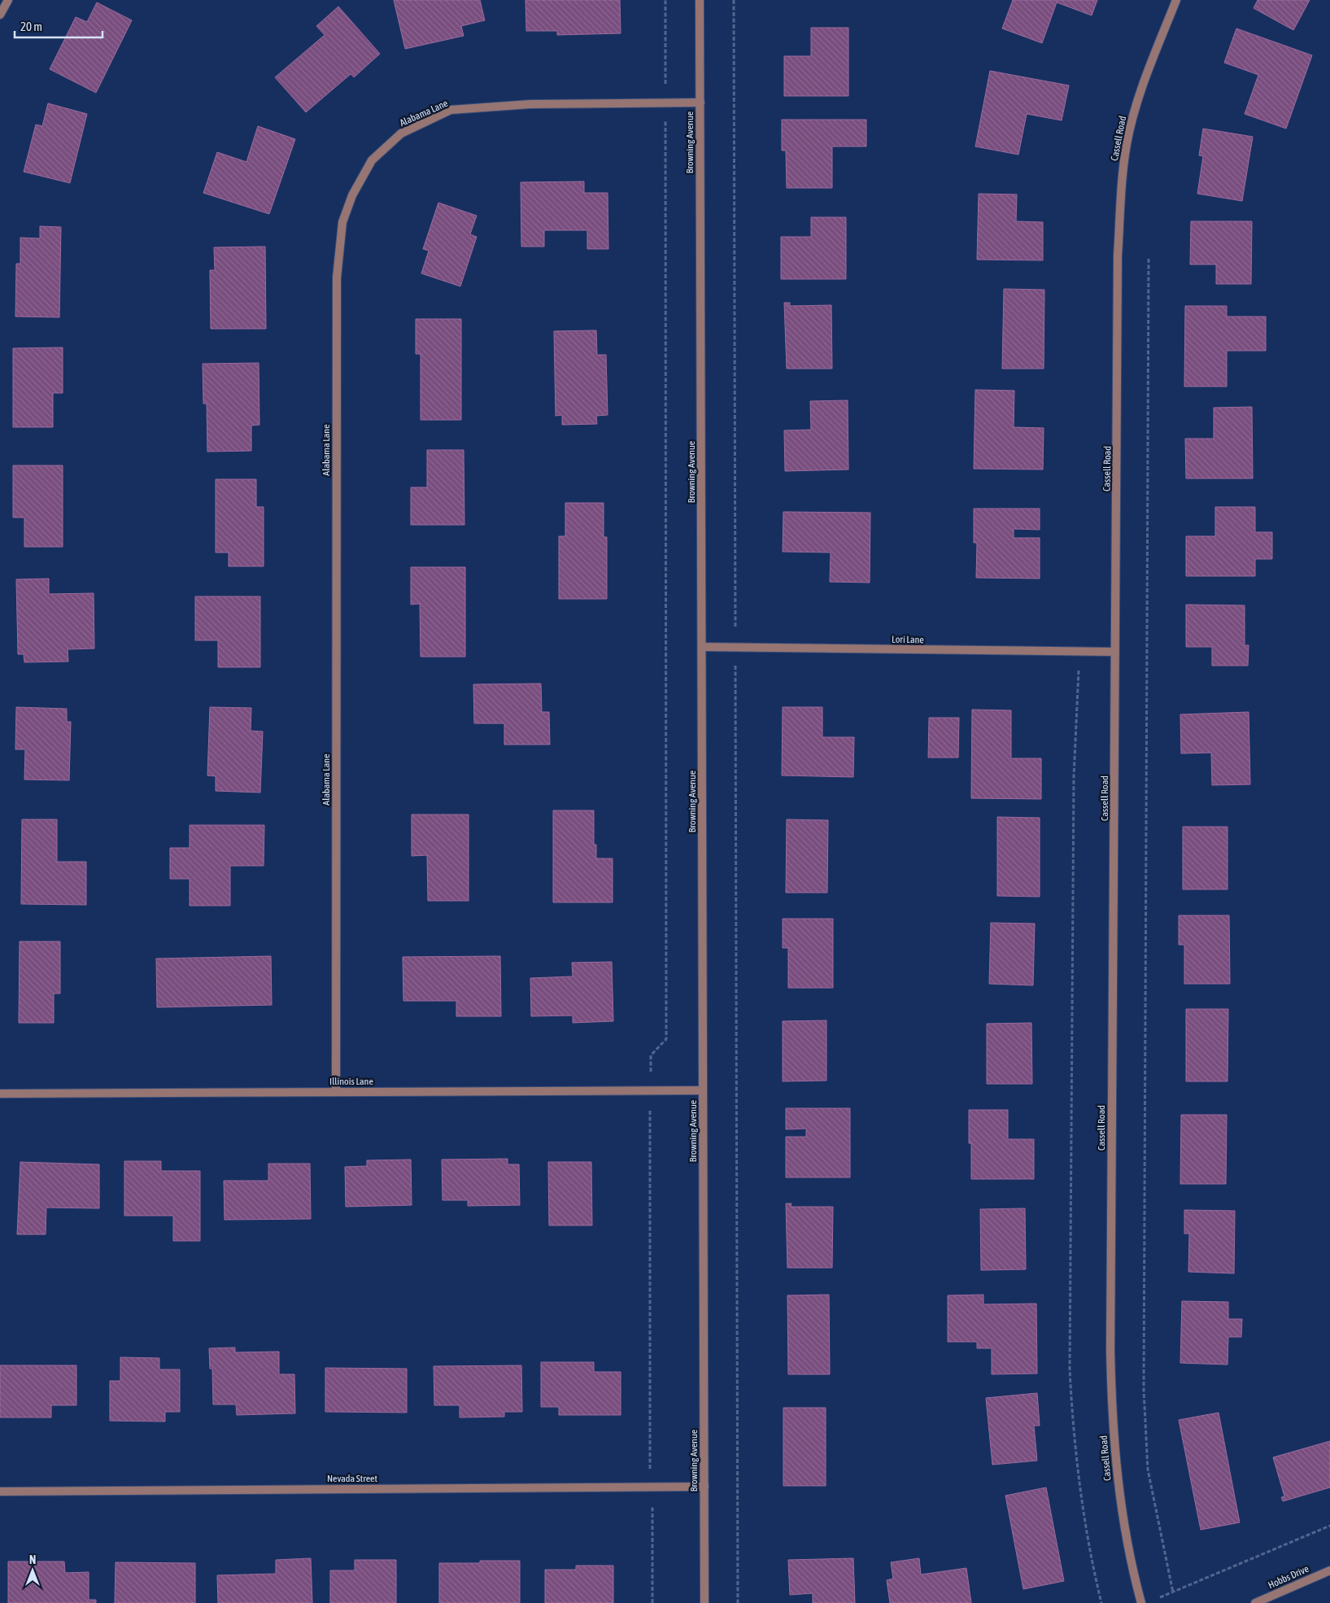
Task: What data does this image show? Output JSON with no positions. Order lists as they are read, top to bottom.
{
  "streets": {
    "street": [
      "Alabama Lane",
      "Cassell Road",
      "Browning Avenue",
      "Lori Lane",
      "Illinois Lane",
      "Nevada Street",
      "Hobbs Drive"
    ]
  },
  "crossings": [
    ["Alabama Lane", "Browning Avenue"],
    ["Alabama Lane", "Illinois Lane"],
    ["Cassell Road", "Lori Lane"],
    ["Browning Avenue", "Lori Lane"],
    ["Browning Avenue", "Illinois Lane"],
    ["Browning Avenue", "Nevada Street"]
  ],
  "scale_bar": "20 m",
  "north": "top"
}
